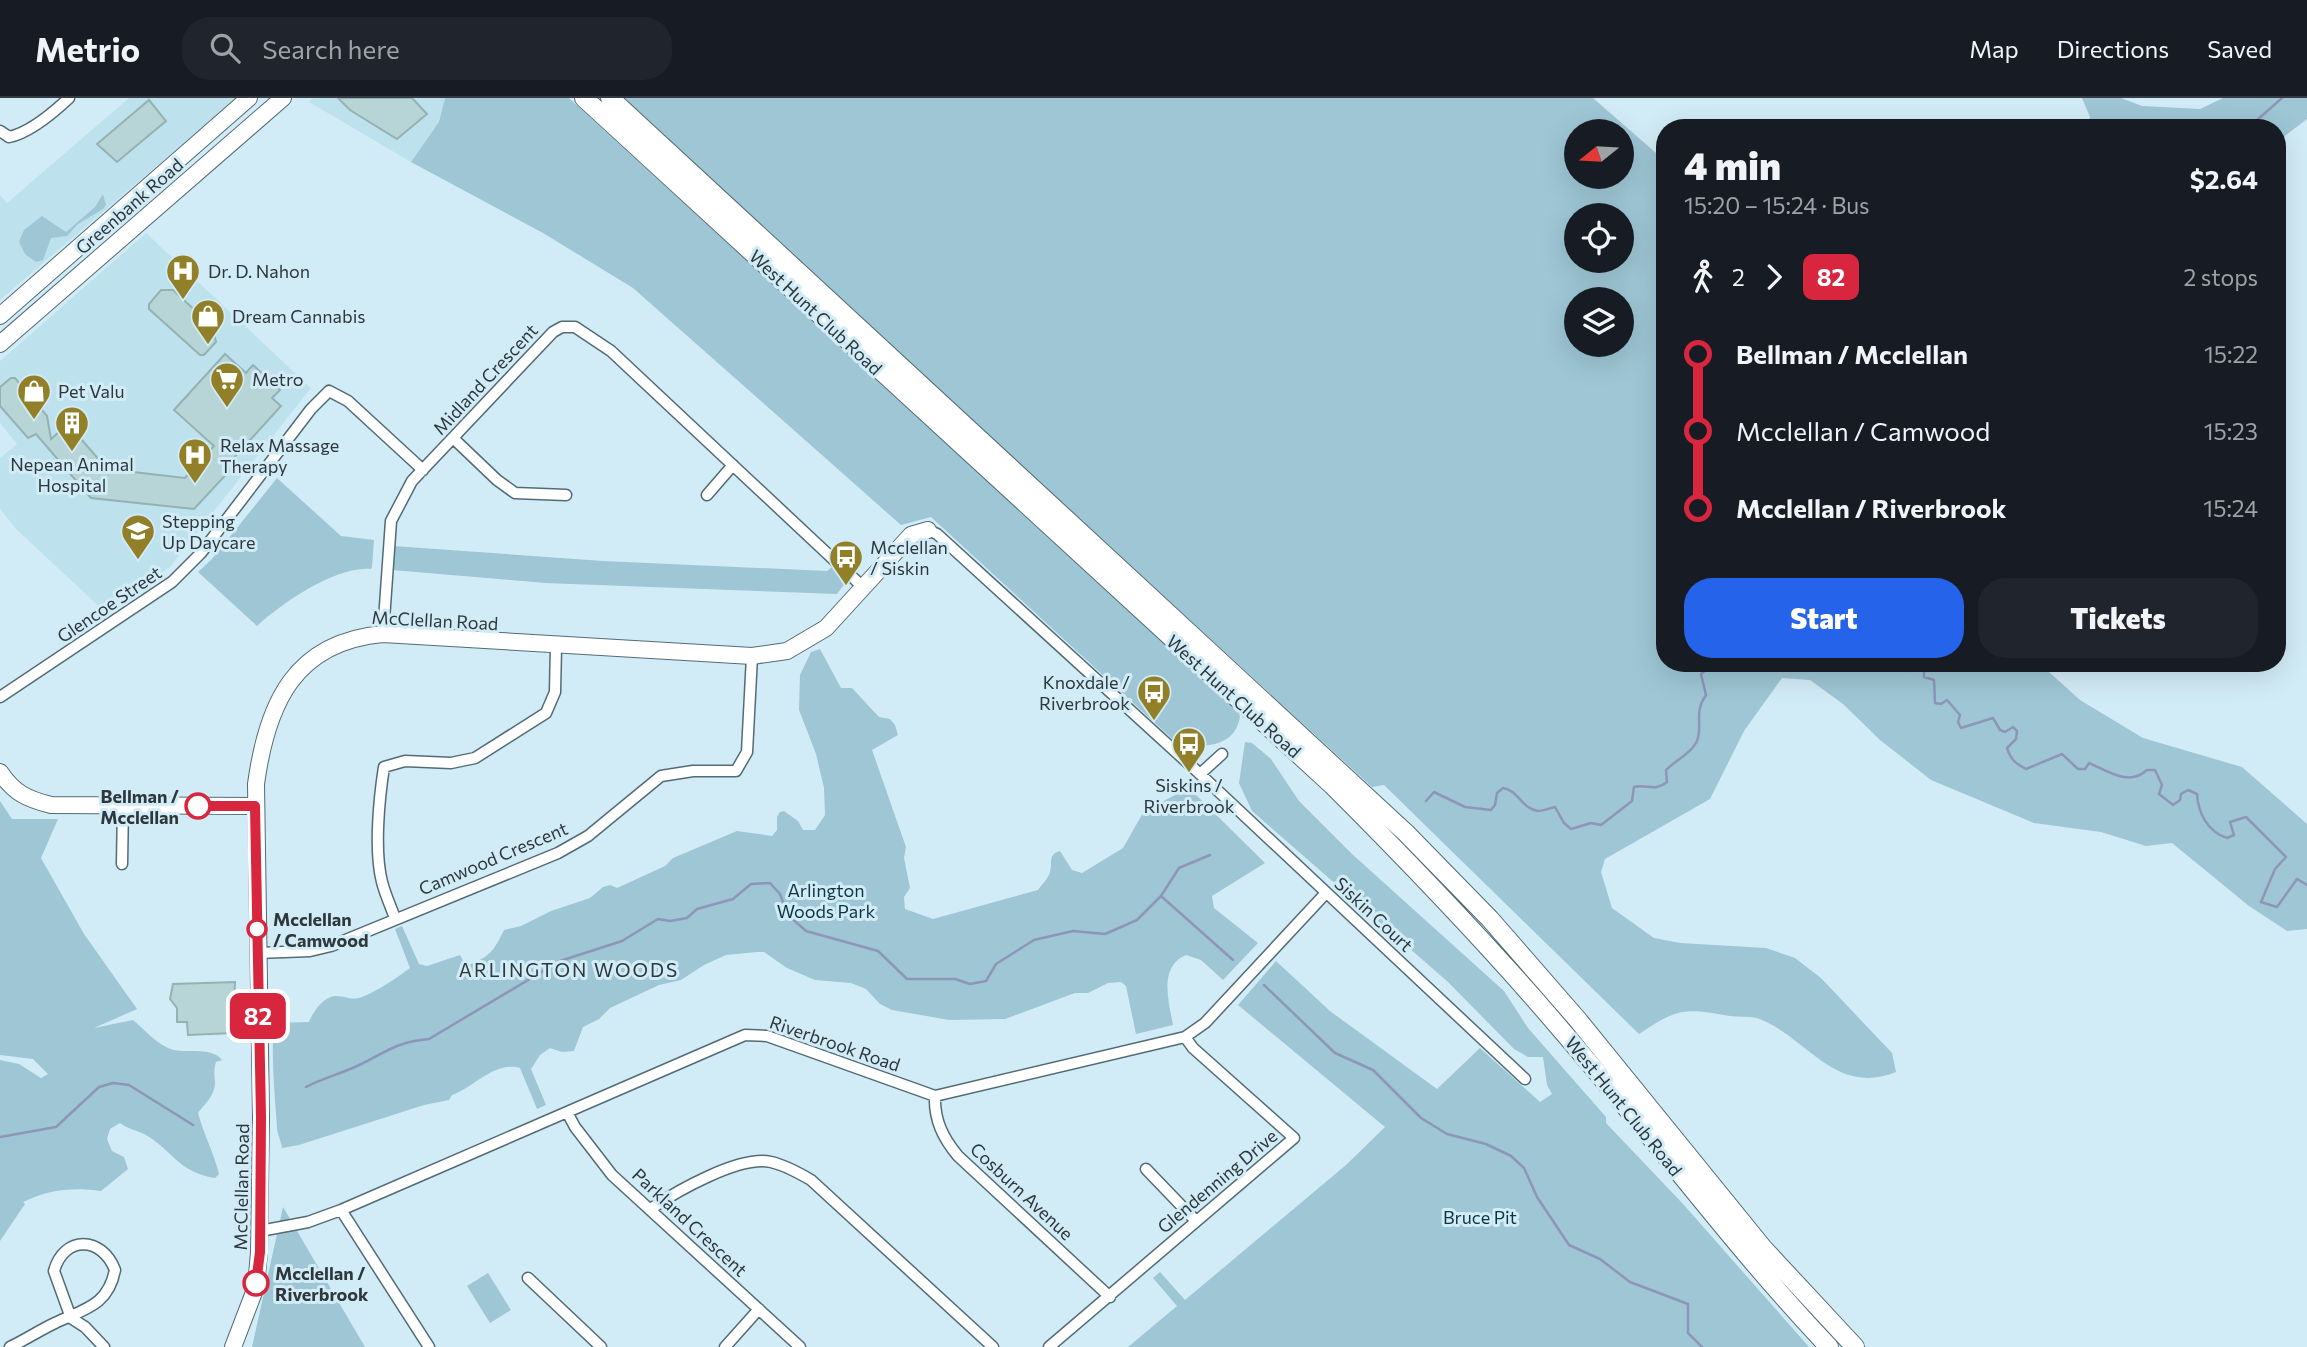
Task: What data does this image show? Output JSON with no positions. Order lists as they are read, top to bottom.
{
  "streets": {
    "main road": ["West Hunt Club Road"],
    "street": [
      "Greenbank Road",
      "Midland Crescent",
      "Glencoe Street",
      "McClellan Road",
      "Camwood Crescent",
      "Siskin Court",
      "Riverbrook Road",
      "Glendenning Drive",
      "Cosburn Avenue",
      "Parkland Crescent"
    ]
  },
  "crossings": [
    ["Midland Crescent", "Glencoe Street"],
    ["Midland Crescent", "McClellan Road"],
    ["McClellan Road", "Camwood Crescent"],
    ["McClellan Road", "Siskin Court"],
    ["McClellan Road", "Riverbrook Road"],
    ["Riverbrook Road", "Cosburn Avenue"],
    ["Riverbrook Road", "Parkland Crescent"],
    ["Glendenning Drive", "Cosburn Avenue"]
  ],
  "districts": ["ARLINGTON WOODS"],
  "parks": ["Arlington Woods Park", "Bruce Pit"],
  "places": {
    "hospital": ["Dr. D. Nahon", "Relax Massage Therapy"],
    "shop": ["Dream Cannabis", "Pet Valu"],
    "supermarket": ["Metro"],
    "building": ["Nepean Animal Hospital"],
    "school or university": ["Stepping Up Daycare"],
    "bus stop": ["Mcclellan / Siskin", "Knoxdale / Riverbrook", "Siskins / Riverbrook"],
    "other": ["Bellman / Mcclellan", "Mcclellan / Camwood", "Mcclellan / Riverbrook"]
  },
  "lines": ["bus line 82"],
  "north": "left",
  "page": {
    "header": "Metrio",
    "search": "Search here",
    "nav": ["Map", "Directions", "Saved"],
    "on_map": "82",
    "heading": ["4 min", "15:20 – 15:24 · Bus", "$2.64"],
    "legs": ["2", "82", "2 stops"],
    "list": [
      {
        "name": "Bellman / Mcclellan",
        "value": "15:22"
      },
      {
        "name": "Mcclellan / Camwood",
        "value": "15:23"
      },
      {
        "name": "Mcclellan / Riverbrook",
        "value": "15:24"
      }
    ],
    "buttons": ["Start", "Tickets"]
  }
}
